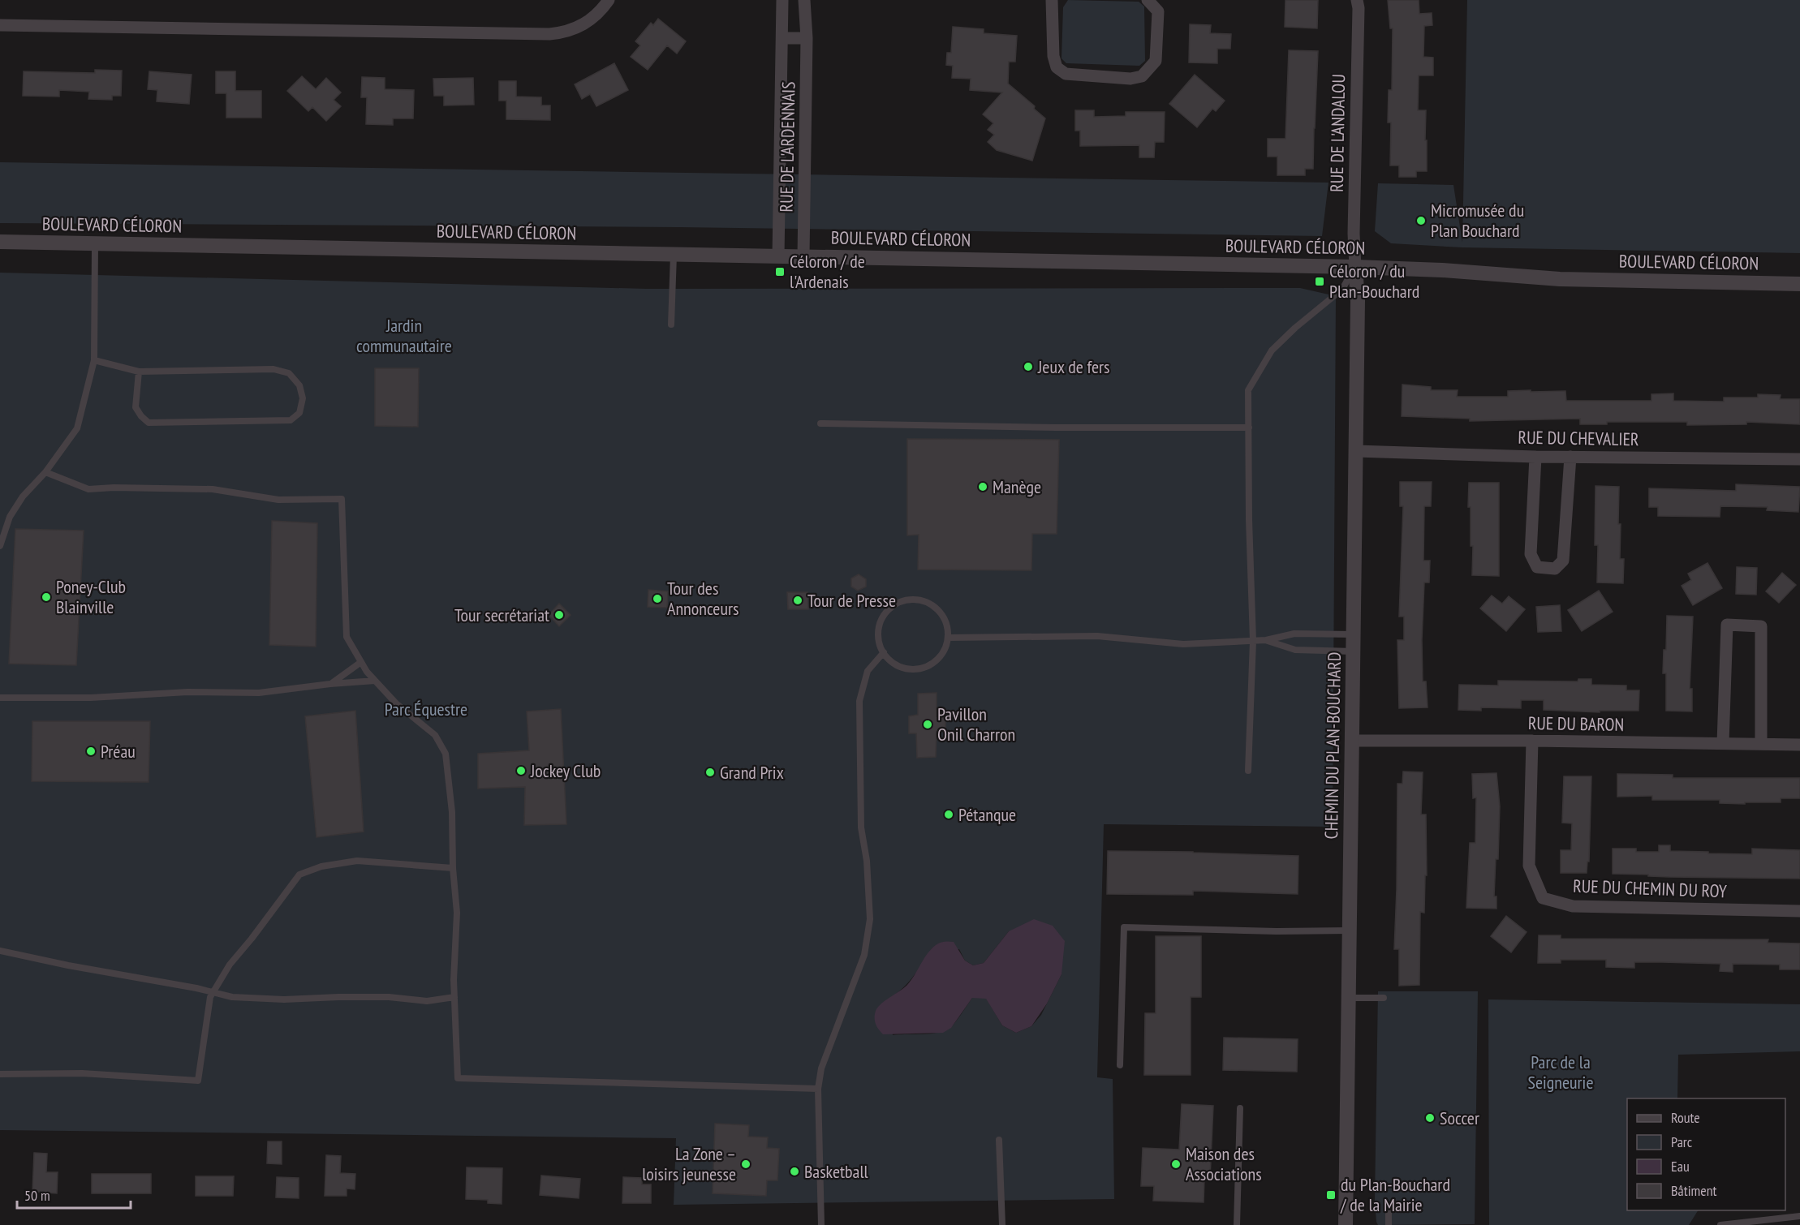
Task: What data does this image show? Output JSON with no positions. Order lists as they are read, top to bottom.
{
  "streets": {
    "street": [
      "RUE DE L'ANDALOU",
      "RUE DE L'ARDENNAIS",
      "BOULEVARD CÉLORON",
      "RUE DU CHEVALIER",
      "RUE DU BARON",
      "CHEMIN DU PLAN-BOUCHARD",
      "RUE DU CHEMIN DU ROY"
    ]
  },
  "crossings": [
    ["RUE DE L'ANDALOU", "BOULEVARD CÉLORON"],
    ["RUE DE L'ANDALOU", "CHEMIN DU PLAN-BOUCHARD"],
    ["RUE DE L'ARDENNAIS", "BOULEVARD CÉLORON"],
    ["BOULEVARD CÉLORON", "CHEMIN DU PLAN-BOUCHARD"],
    ["RUE DU CHEVALIER", "CHEMIN DU PLAN-BOUCHARD"],
    ["RUE DU BARON", "CHEMIN DU PLAN-BOUCHARD"],
    ["RUE DU BARON", "RUE DU CHEMIN DU ROY"]
  ],
  "parks": ["Jardin communautaire", "Parc Équestre", "Parc de la Seigneurie"],
  "places": {
    "other": [
      "Micromusée du Plan Bouchard",
      "Jeux de fers",
      "Manège",
      "Poney-Club Blainville",
      "Tour des Annonceurs",
      "Tour de Presse",
      "Tour secrétariat",
      "Pavillon Onil Charron",
      "Préau",
      "Jockey Club",
      "Grand Prix",
      "Pétanque",
      "Soccer",
      "La Zone – loisirs jeunesse",
      "Maison des Associations",
      "Basketball"
    ],
    "transit": ["Céloron / de l'Ardenais", "Céloron / du Plan-Bouchard", "du Plan-Bouchard / de la Mairie"]
  },
  "legend": [
    "Route",
    "Parc",
    "Eau",
    "Bâtiment"
  ],
  "scale_bar": "50 m"
}
